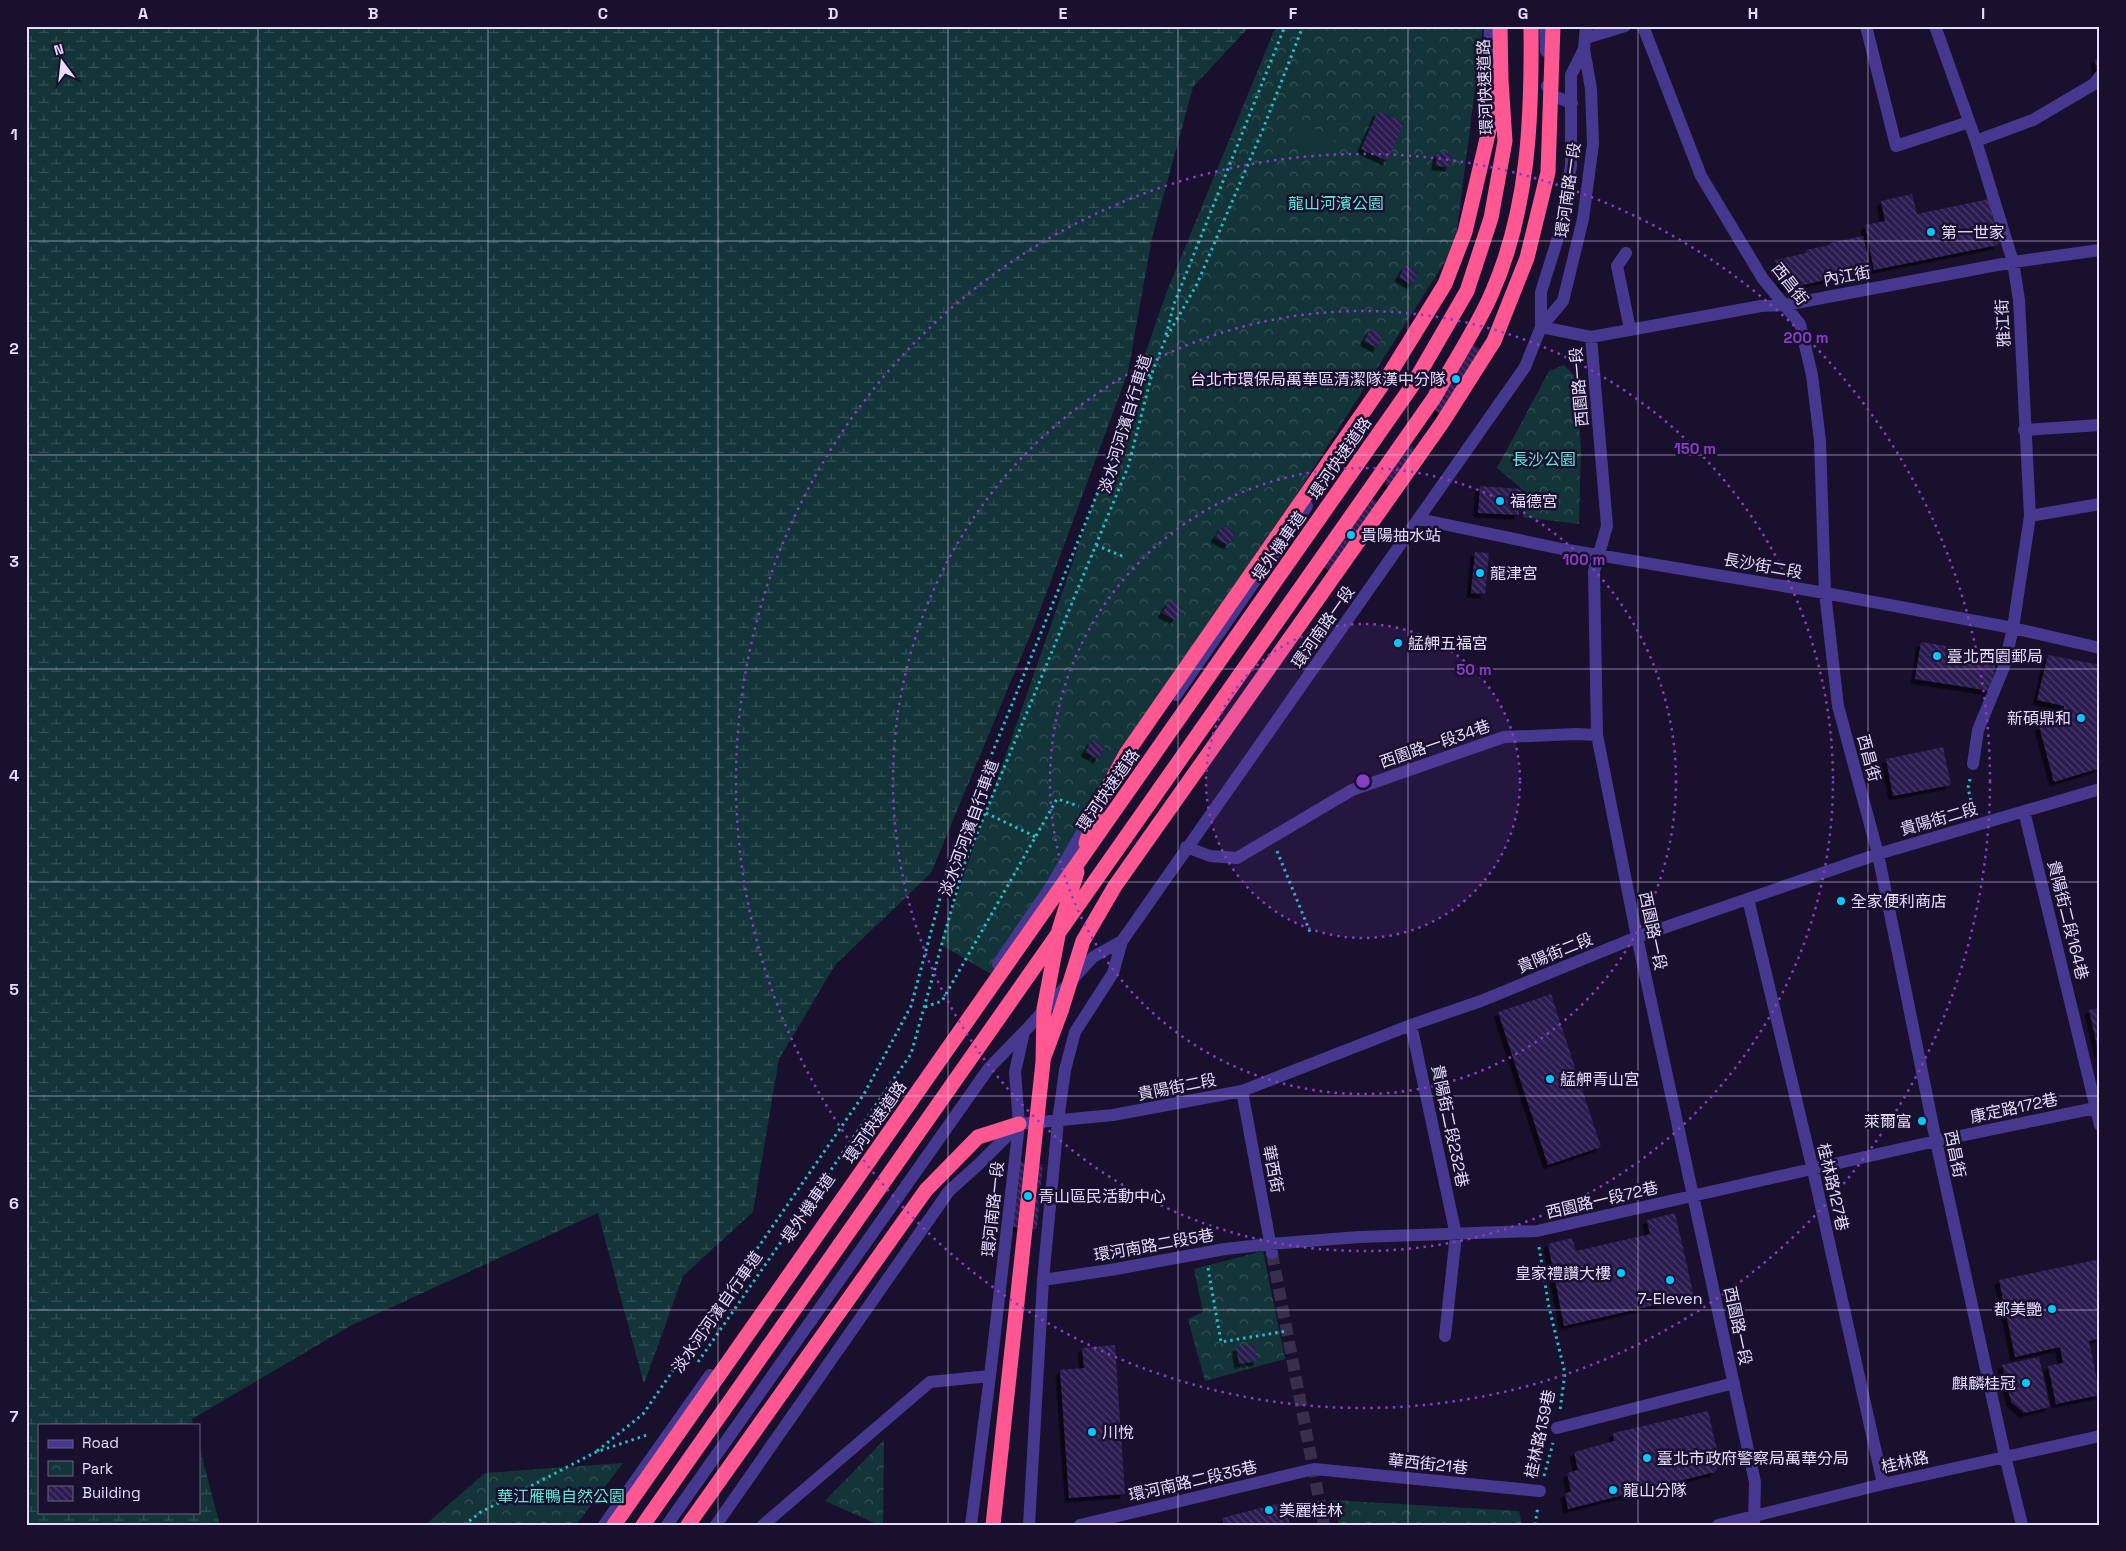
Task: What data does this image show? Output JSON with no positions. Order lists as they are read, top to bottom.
{
  "streets": {
    "highway": ["環河快速道路"],
    "street": [
      "環河南路一段",
      "內江街",
      "西昌街",
      "雅江街",
      "西園路一段",
      "堤外機車道",
      "長沙街二段",
      "西園路一段34巷",
      "貴陽街二段",
      "貴陽街二段164巷",
      "康定路172巷",
      "貴陽街二段232巷",
      "華西街",
      "桂林路127巷",
      "西園路一段72巷",
      "環河南路二段5巷",
      "桂林路",
      "華西街21巷",
      "環河南路二段35巷"
    ],
    "path": ["淡水河河濱自行車道", "桂林路139巷"]
  },
  "crossings": [
    ["環河快速道路", "堤外機車道"],
    ["環河南路一段", "內江街"],
    ["環河南路一段", "長沙街二段"],
    ["環河南路一段", "西園路一段34巷"],
    ["環河南路一段", "貴陽街二段"],
    ["環河南路一段", "環河南路二段5巷"],
    ["內江街", "西昌街"],
    ["內江街", "雅江街"],
    ["內江街", "西園路一段"],
    ["西昌街", "長沙街二段"],
    ["西昌街", "貴陽街二段"],
    ["西昌街", "康定路172巷"],
    ["西昌街", "西園路一段72巷"],
    ["西昌街", "桂林路"],
    ["雅江街", "長沙街二段"],
    ["西園路一段", "長沙街二段"],
    ["西園路一段", "西園路一段34巷"],
    ["西園路一段", "貴陽街二段"],
    ["西園路一段", "西園路一段72巷"],
    ["西園路一段", "桂林路"],
    ["貴陽街二段", "貴陽街二段164巷"],
    ["貴陽街二段", "貴陽街二段232巷"],
    ["貴陽街二段", "華西街"],
    ["貴陽街二段", "桂林路127巷"],
    ["貴陽街二段164巷", "康定路172巷"],
    ["康定路172巷", "西園路一段72巷"],
    ["貴陽街二段232巷", "西園路一段72巷"],
    ["華西街", "西園路一段72巷"],
    ["華西街", "環河南路二段5巷"],
    ["桂林路127巷", "西園路一段72巷"],
    ["桂林路127巷", "桂林路"],
    ["西園路一段72巷", "環河南路二段5巷"],
    ["西園路一段72巷", "桂林路139巷"],
    ["桂林路139巷", "華西街21巷"],
    ["華西街21巷", "環河南路二段35巷"]
  ],
  "parks": ["龍山河濱公園", "長沙公園", "華江雁鴨自然公園"],
  "places": [
    "第一世家",
    "台北市環保局萬華區清潔隊漢中分隊",
    "福德宮",
    "貴陽抽水站",
    "龍津宮",
    "艋舺五福宮",
    "臺北西園郵局",
    "新碩鼎和",
    "全家便利商店",
    "艋舺青山宮",
    "萊爾富",
    "青山區民活動中心",
    "皇家禮讚大樓",
    "7-Eleven",
    "都美艷",
    "麒麟桂冠",
    "川悅",
    "臺北市政府警察局萬華分局",
    "龍山分隊",
    "美麗桂林"
  ],
  "legend": ["Road", "Park", "Building"],
  "north": "top",
  "grid": {
    "columns": [
      "A",
      "B",
      "C",
      "D",
      "E",
      "F",
      "G",
      "H",
      "I"
    ],
    "rows": [
      "1",
      "2",
      "3",
      "4",
      "5",
      "6",
      "7"
    ]
  },
  "rings": [
    "200 m",
    "150 m",
    "100 m",
    "50 m"
  ]
}
